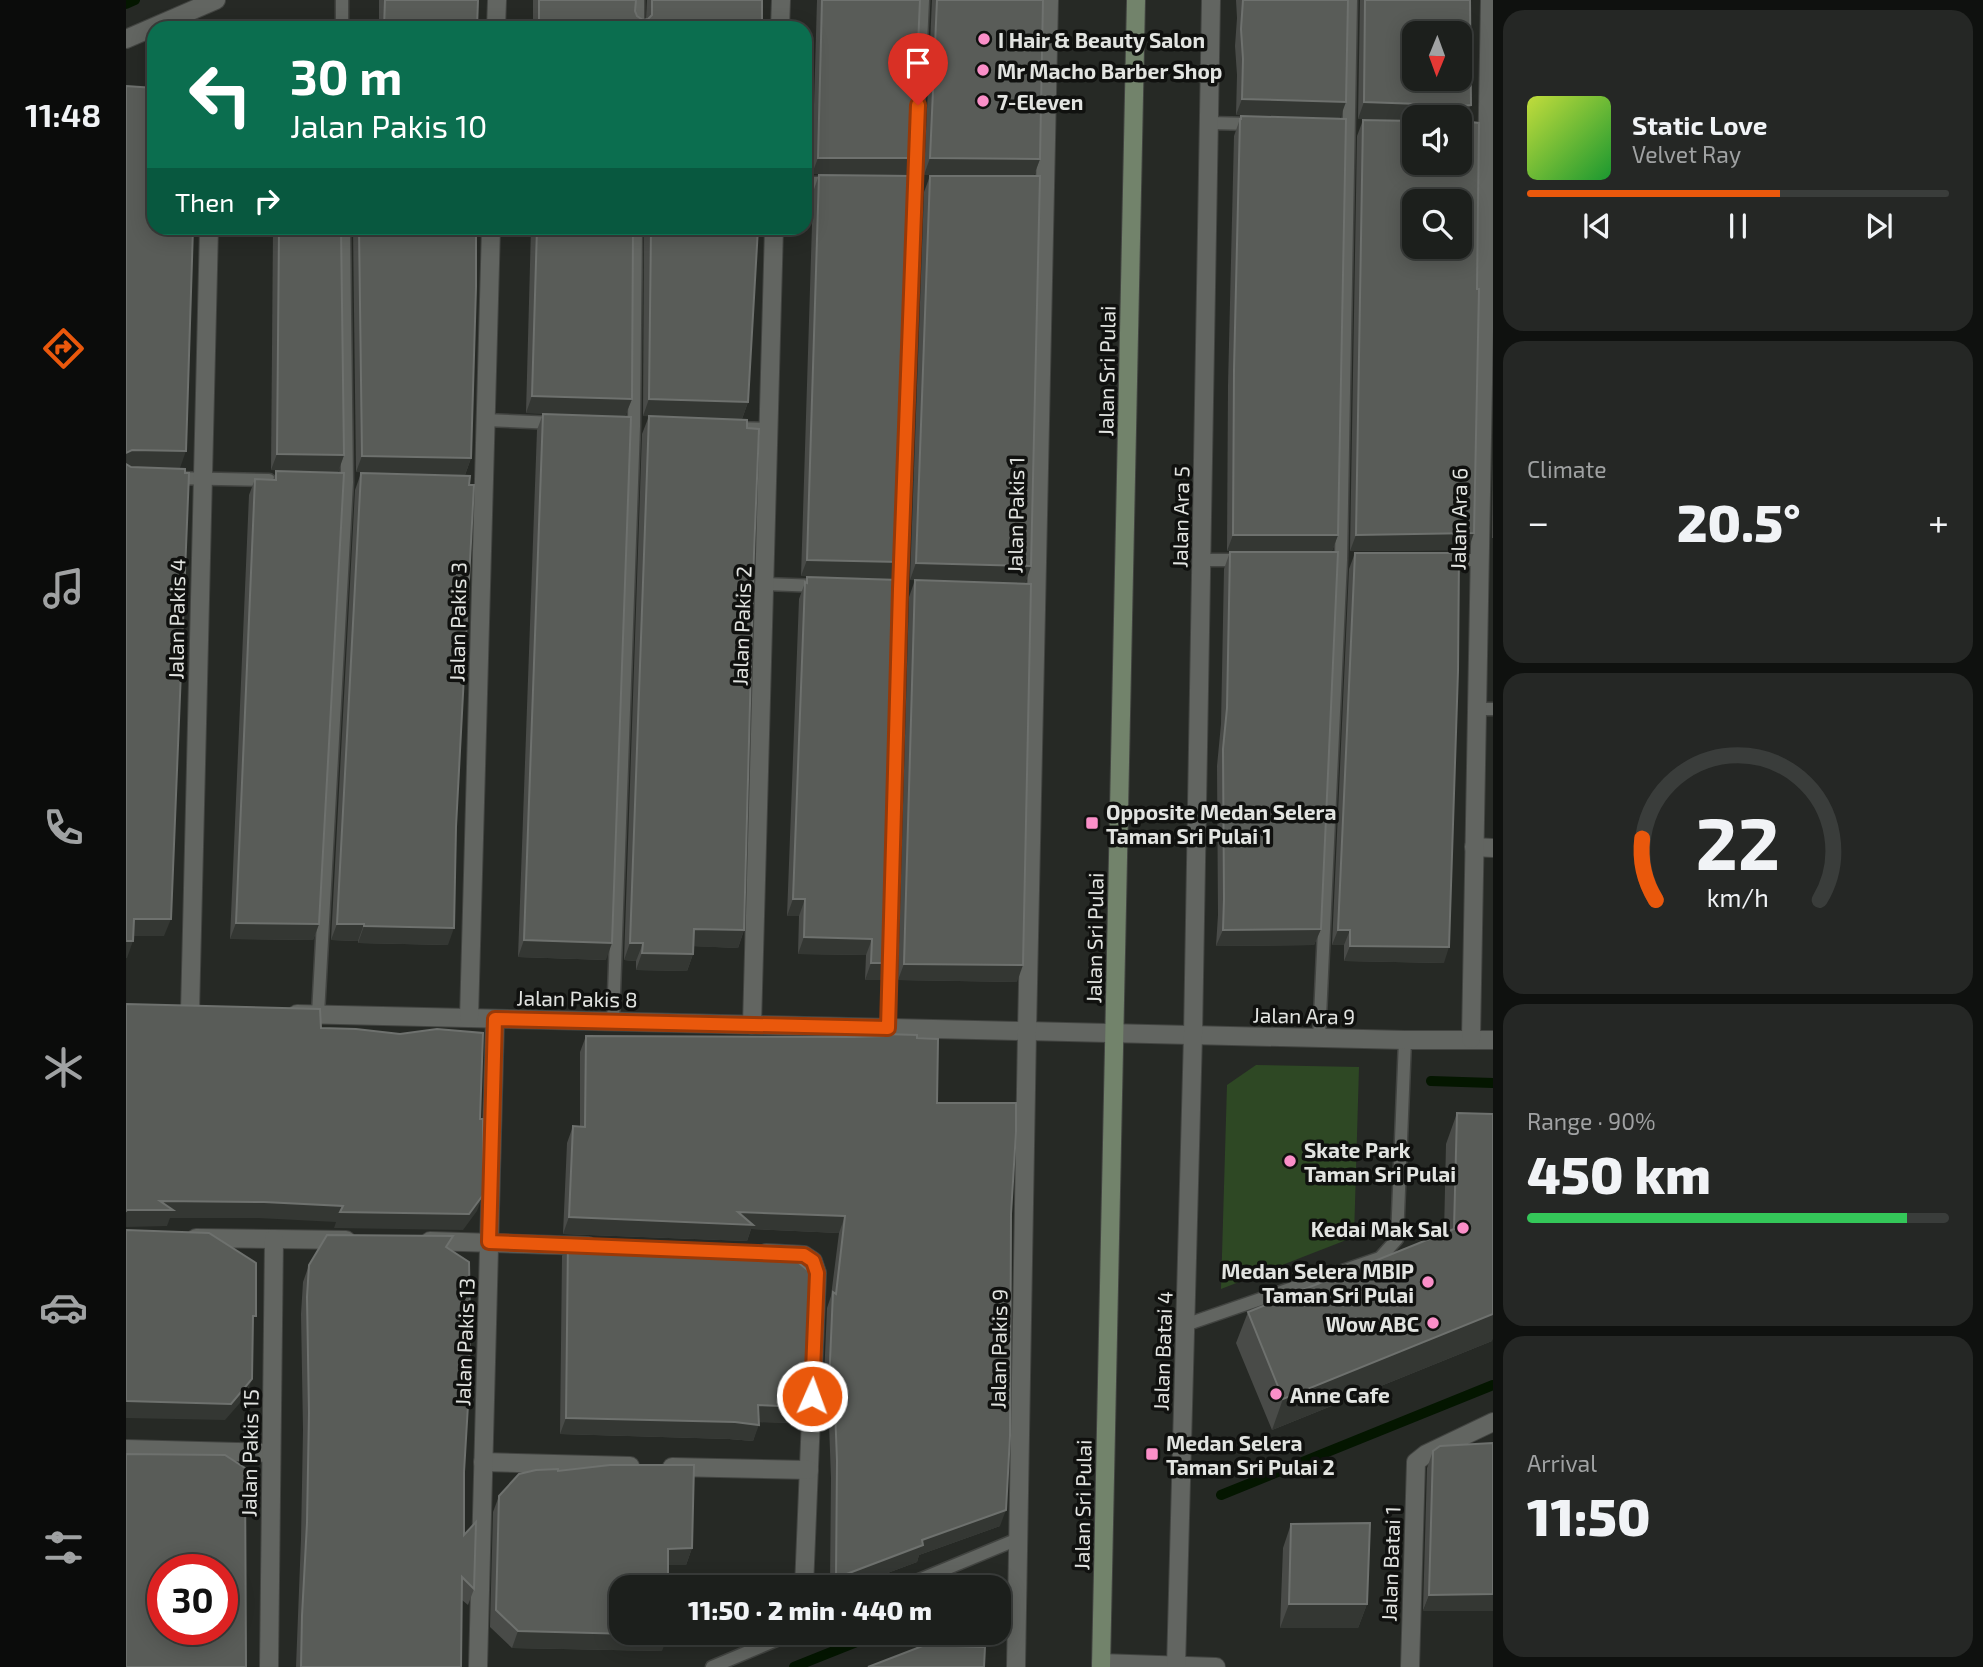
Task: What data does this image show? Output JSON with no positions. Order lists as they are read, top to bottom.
{
  "streets": {
    "street": [
      "Jalan Sri Pulai",
      "Jalan Pakis 1",
      "Jalan Ara 5",
      "Jalan Ara 6",
      "Jalan Pakis 4",
      "Jalan Pakis 3",
      "Jalan Pakis 2",
      "Jalan Pakis 8",
      "Jalan Ara 9",
      "Jalan Pakis 13",
      "Jalan Pakis 9",
      "Jalan Batai 4",
      "Jalan Pakis 15",
      "Jalan Batai 1"
    ]
  },
  "crossings": [
    ["Jalan Sri Pulai", "Jalan Pakis 8"],
    ["Jalan Sri Pulai", "Jalan Ara 9"],
    ["Jalan Pakis 1", "Jalan Pakis 8"],
    ["Jalan Pakis 1", "Jalan Pakis 9"],
    ["Jalan Ara 5", "Jalan Ara 9"],
    ["Jalan Ara 5", "Jalan Batai 4"],
    ["Jalan Ara 6", "Jalan Ara 9"],
    ["Jalan Pakis 3", "Jalan Pakis 8"],
    ["Jalan Pakis 2", "Jalan Pakis 8"],
    ["Jalan Pakis 8", "Jalan Ara 9"],
    ["Jalan Pakis 8", "Jalan Pakis 13"],
    ["Jalan Pakis 8", "Jalan Pakis 9"],
    ["Jalan Ara 9", "Jalan Batai 4"]
  ],
  "places": {
    "other": [
      "I Hair & Beauty Salon",
      "Mr Macho Barber Shop",
      "7-Eleven",
      "Skate Park Taman Sri Pulai",
      "Kedai Mak Sal",
      "Medan Selera MBIP Taman Sri Pulai",
      "Wow ABC",
      "Anne Cafe"
    ],
    "transit": ["Opposite Medan Selera Taman Sri Pulai 1", "Medan Selera Taman Sri Pulai 2"]
  },
  "north": "bottom",
  "page": {
    "tabs": "11:48",
    "turn": ["30 m", "Jalan Pakis 10"],
    "song": ["Static Love", "Velvet Ray"],
    "then": "Then",
    "tile": [
      "Climate",
      ["Range · 90%", "450 km"],
      ["Arrival", "11:50"]
    ],
    "heat": ["−", "20.5°", "+"],
    "limit": "30",
    "trip": "11:50 · 2 min · 440 m",
    "gauge": ["22", "km/h"]
  }
}
